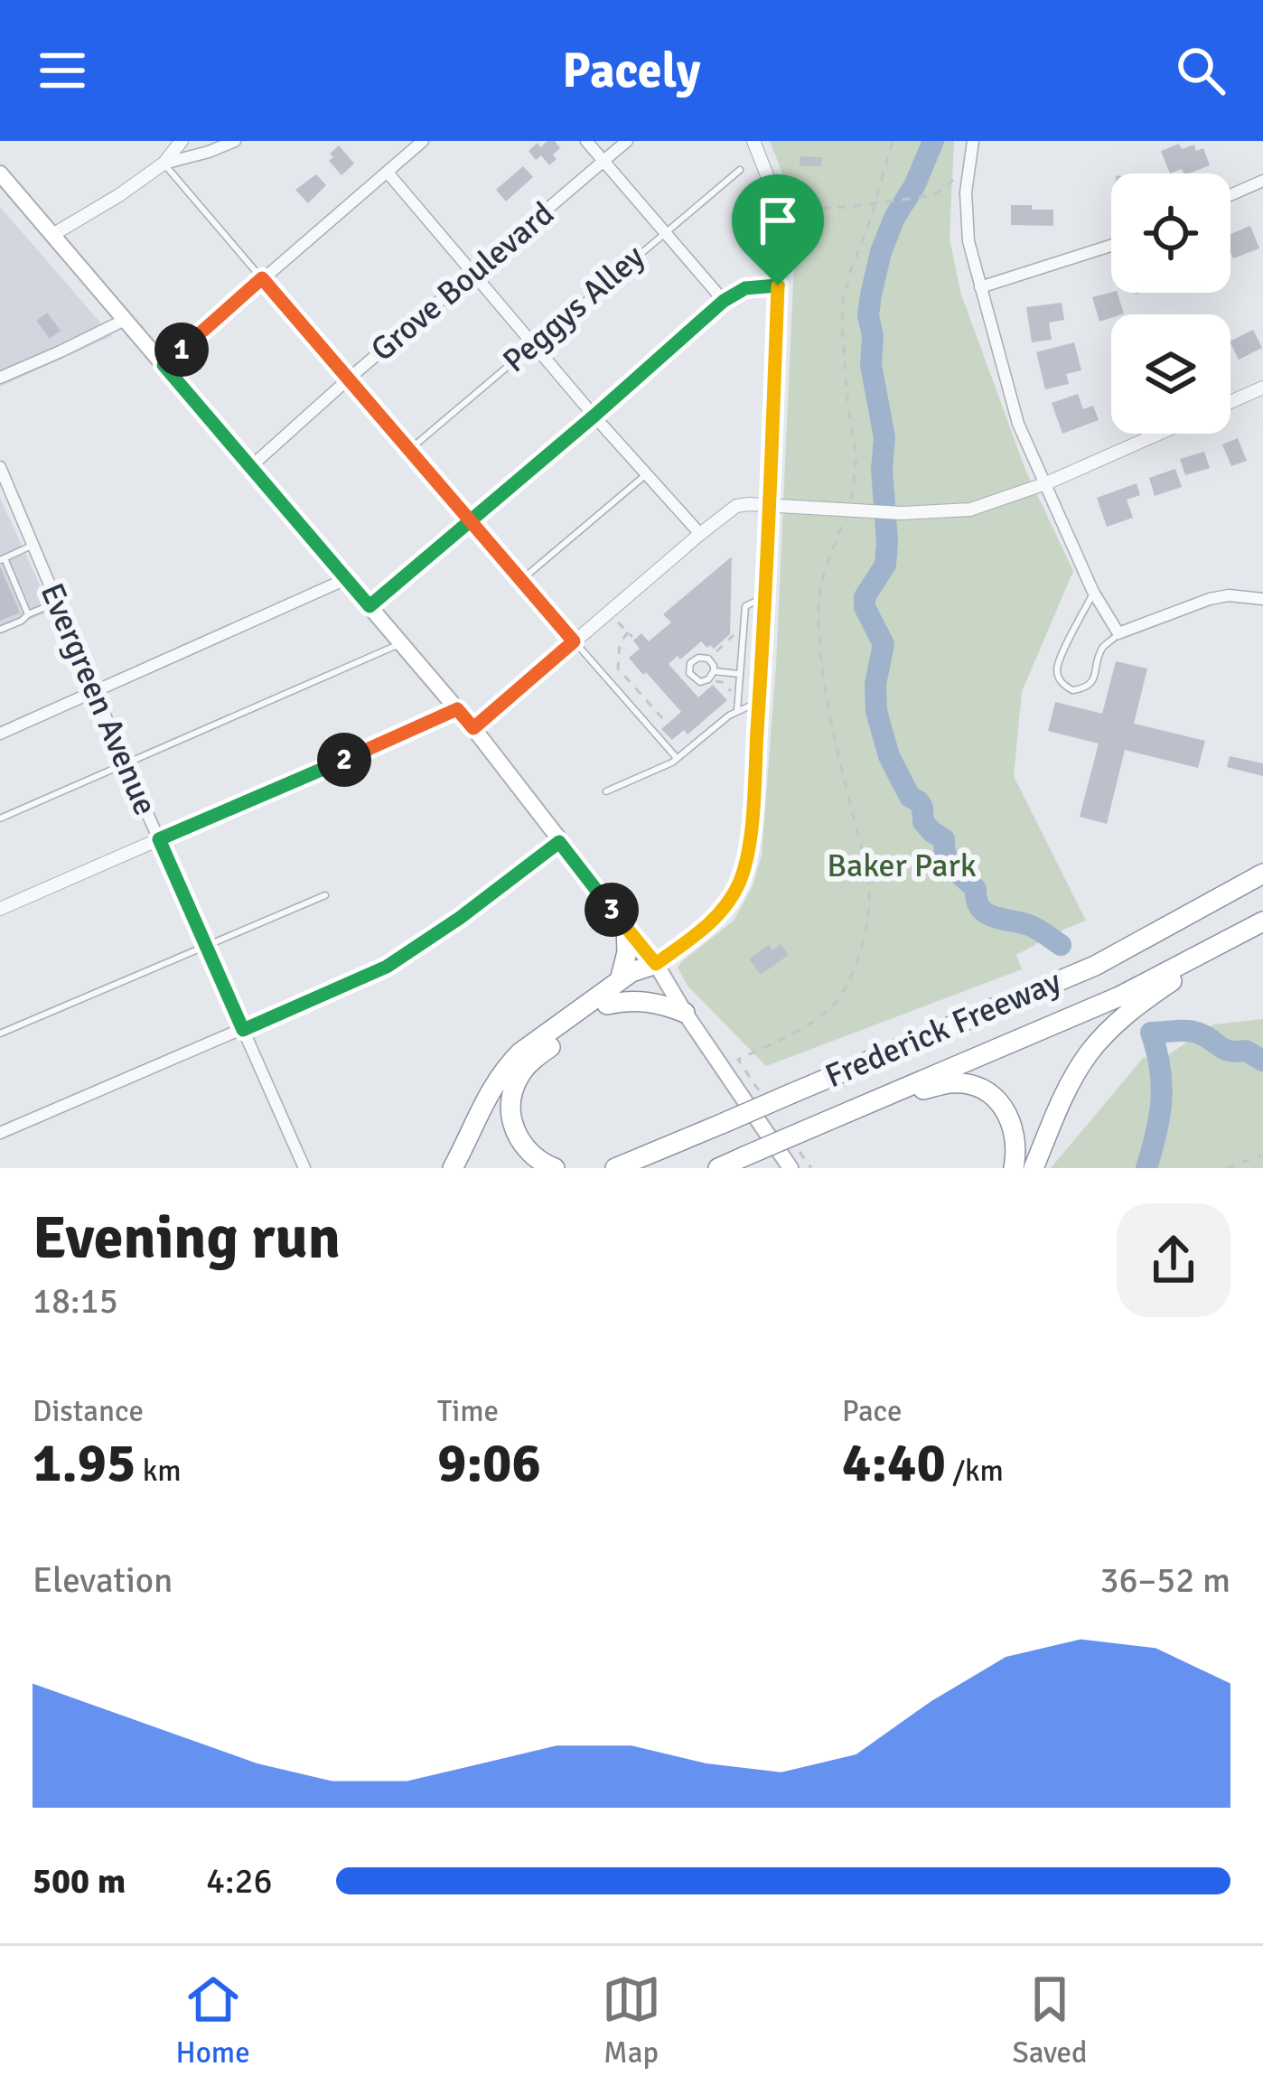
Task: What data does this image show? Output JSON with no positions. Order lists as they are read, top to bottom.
{
  "streets": {
    "highway": ["Frederick Freeway"],
    "street": ["Grove Boulevard", "Evergreen Avenue"],
    "lane": ["Peggys Alley"]
  },
  "parks": ["Baker Park"],
  "page": {
    "header": "Pacely",
    "pins": ["1", "2", "3"],
    "heading": ["Evening run", "18:15"],
    "stats": [
      ["Distance", "1.95 km"],
      ["Time", "9:06"],
      ["Pace", "4:40 /km"]
    ],
    "chart": ["Elevation", "36–52 m"],
    "list": [
      {
        "name": "500 m",
        "note": "4:26"
      }
    ],
    "tabs": ["Home", "Map", "Saved"]
  }
}
